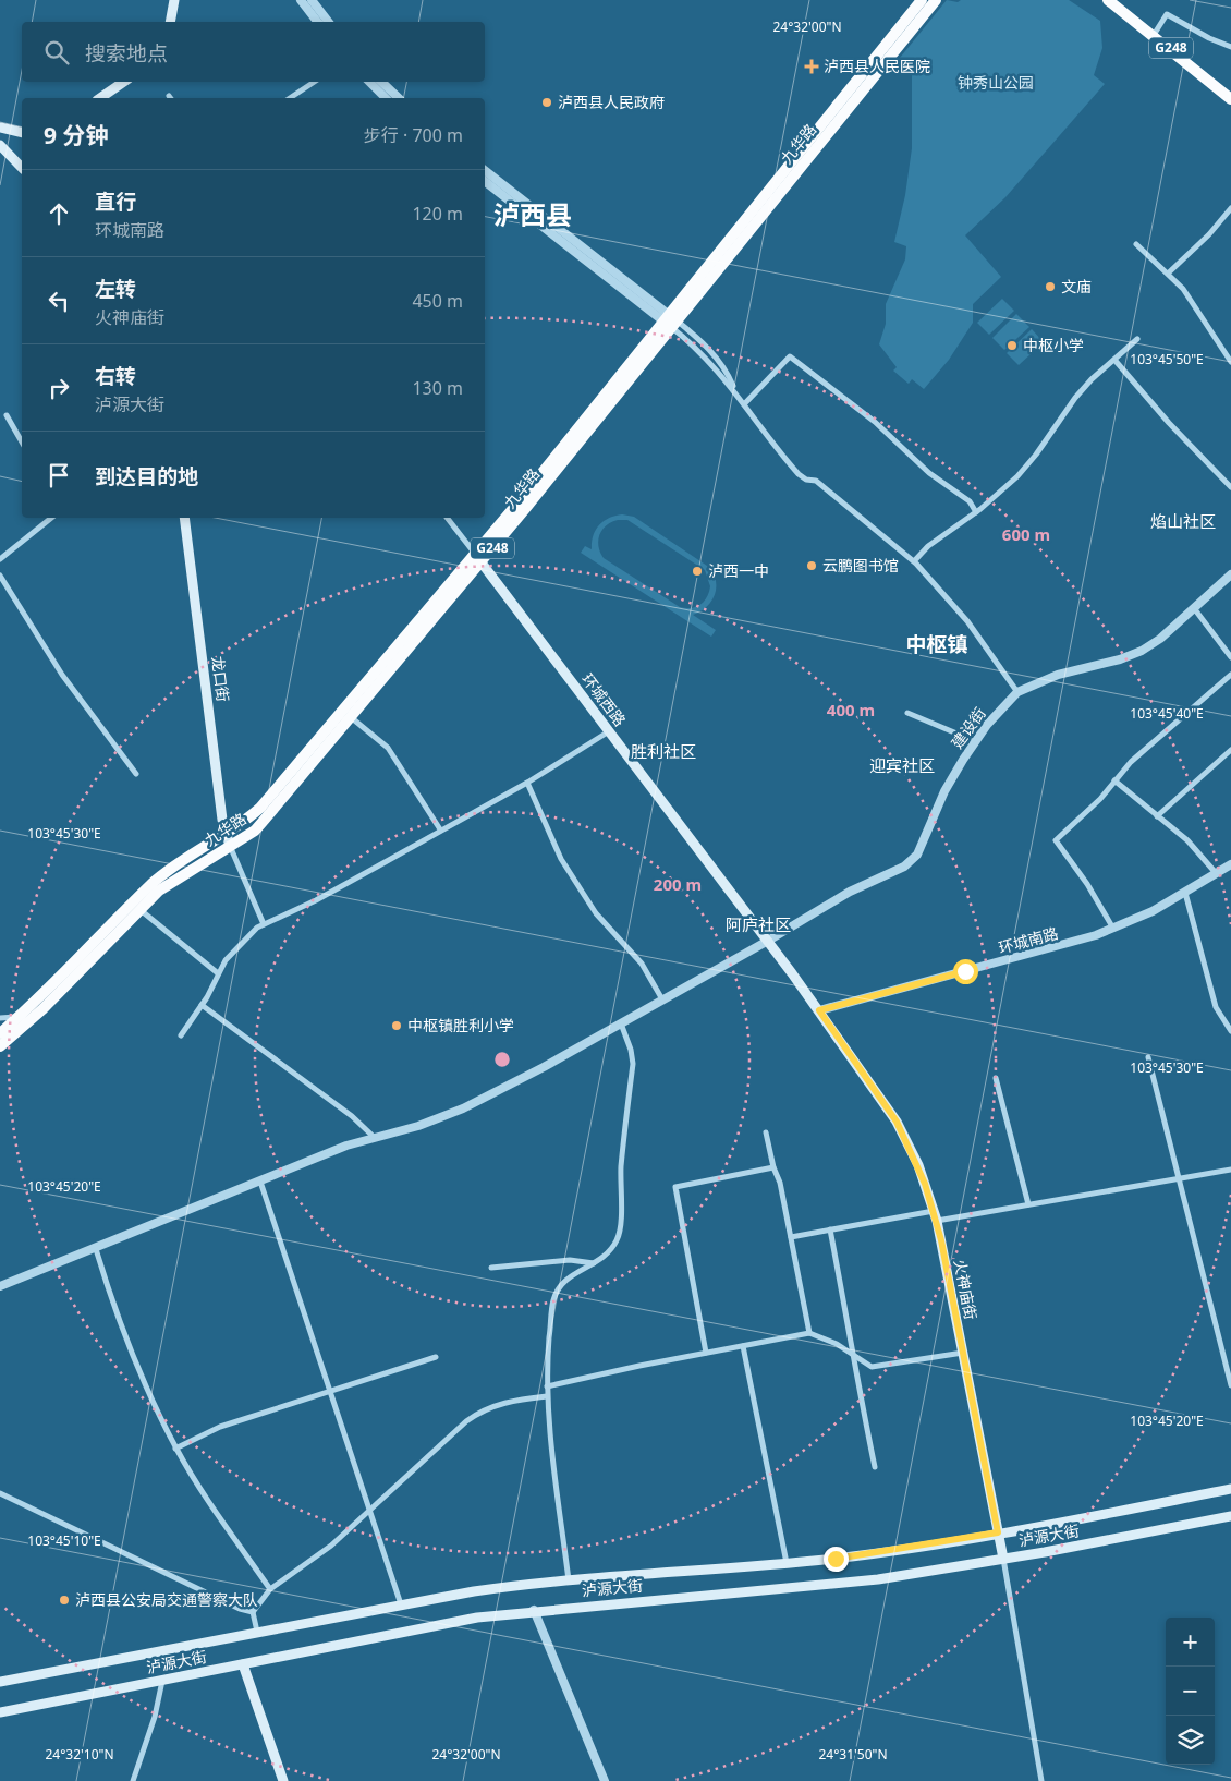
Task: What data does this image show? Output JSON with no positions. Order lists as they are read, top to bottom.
{
  "streets": {
    "highway": ["G248", "九华路"],
    "main road": [
      "龙口街",
      "环城西路",
      "火神庙街",
      "泸源大街"
    ],
    "street": ["建设街", "环城南路"]
  },
  "crossings": [
    ["九华路", "龙口街"],
    ["九华路", "环城西路"],
    ["环城西路", "建设街"],
    ["环城西路", "火神庙街"],
    ["建设街", "火神庙街"],
    ["环城南路", "火神庙街"],
    ["火神庙街", "泸源大街"]
  ],
  "districts": [
    "泸西县",
    "焰山社区",
    "中枢镇",
    "胜利社区",
    "迎宾社区",
    "阿庐社区"
  ],
  "parks": ["钟秀山公园"],
  "places": {
    "health": ["泸西县人民医院"],
    "other": [
      "泸西县人民政府",
      "文庙",
      "中枢小学",
      "云鹏图书馆",
      "泸西一中",
      "中枢镇胜利小学",
      "泸西县公安局交通警察大队"
    ]
  },
  "page": {
    "search": "搜索地点",
    "heading": ["9 分钟", "步行 · 700 m"],
    "list": [
      ["直行", "环城南路", "120 m"],
      ["左转", "火神庙街", "450 m"],
      ["右转", "泸源大街", "130 m"],
      "到达目的地"
    ],
    "map_buttons": ["+", "−"]
  },
  "coordinates": [
    "24°32'00\"N",
    "103°45'50\"E",
    "103°45'40\"E",
    "103°45'30\"E",
    "103°45'20\"E",
    "103°45'10\"E",
    "24°32'10\"N",
    "24°31'50\"N"
  ],
  "rings": ["600 m", "400 m", "200 m"]
}
